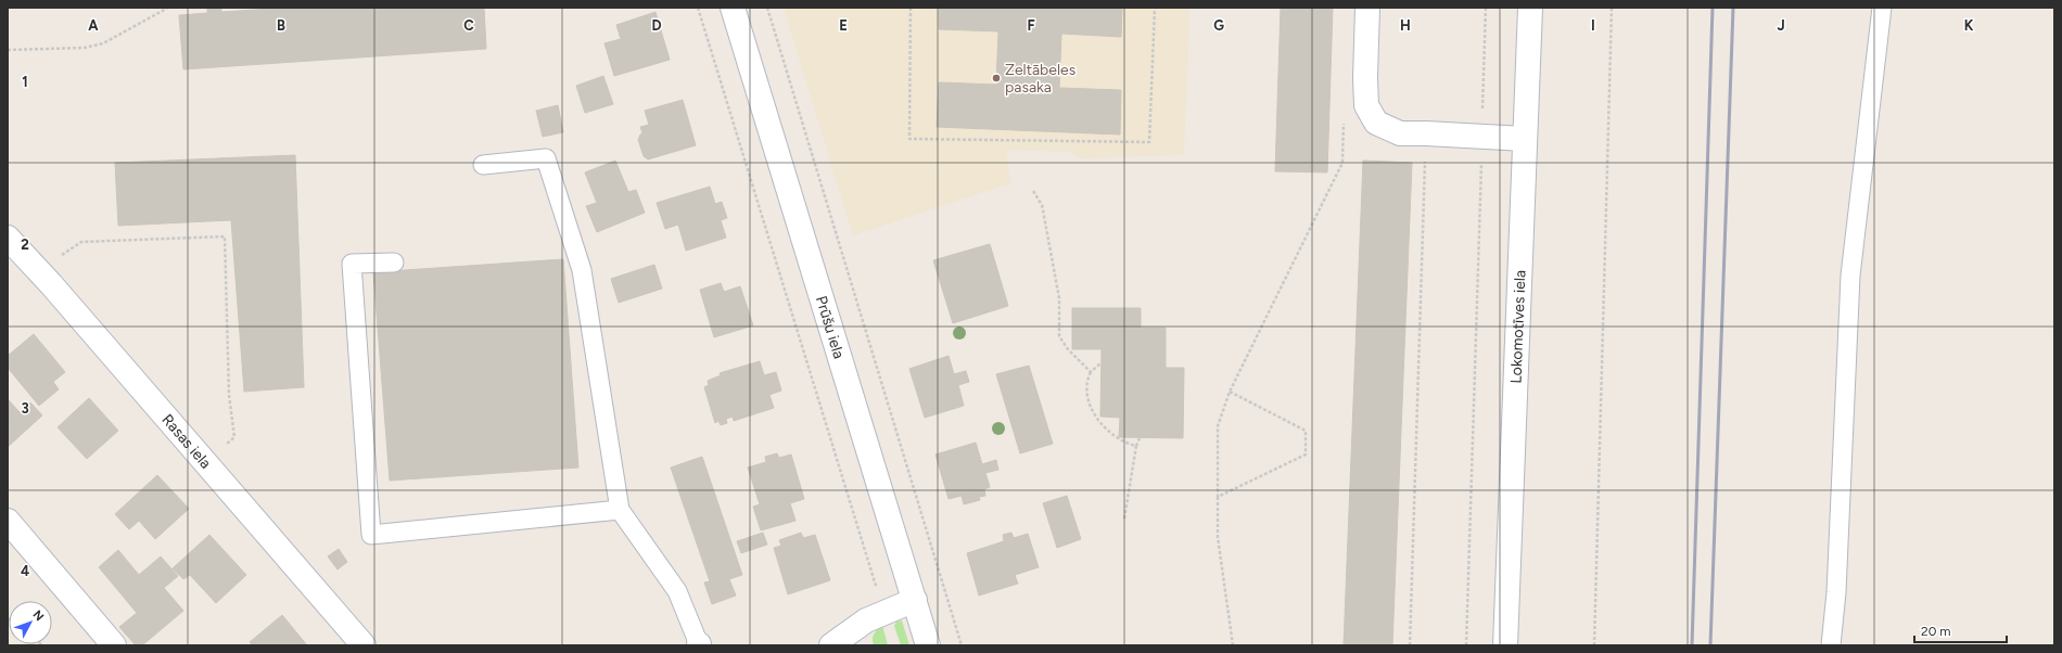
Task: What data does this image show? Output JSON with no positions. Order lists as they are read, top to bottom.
{
  "streets": {
    "street": ["Prūšu iela", "Lokomotīves iela", "Rasas iela"]
  },
  "places": ["Zeltābeles pasaka"],
  "scale_bar": "20 m",
  "north": "top right",
  "grid": {
    "columns": [
      "A",
      "B",
      "C",
      "D",
      "E",
      "F",
      "G",
      "H",
      "I",
      "J",
      "K"
    ],
    "rows": [
      "1",
      "2",
      "3",
      "4"
    ]
  }
}
